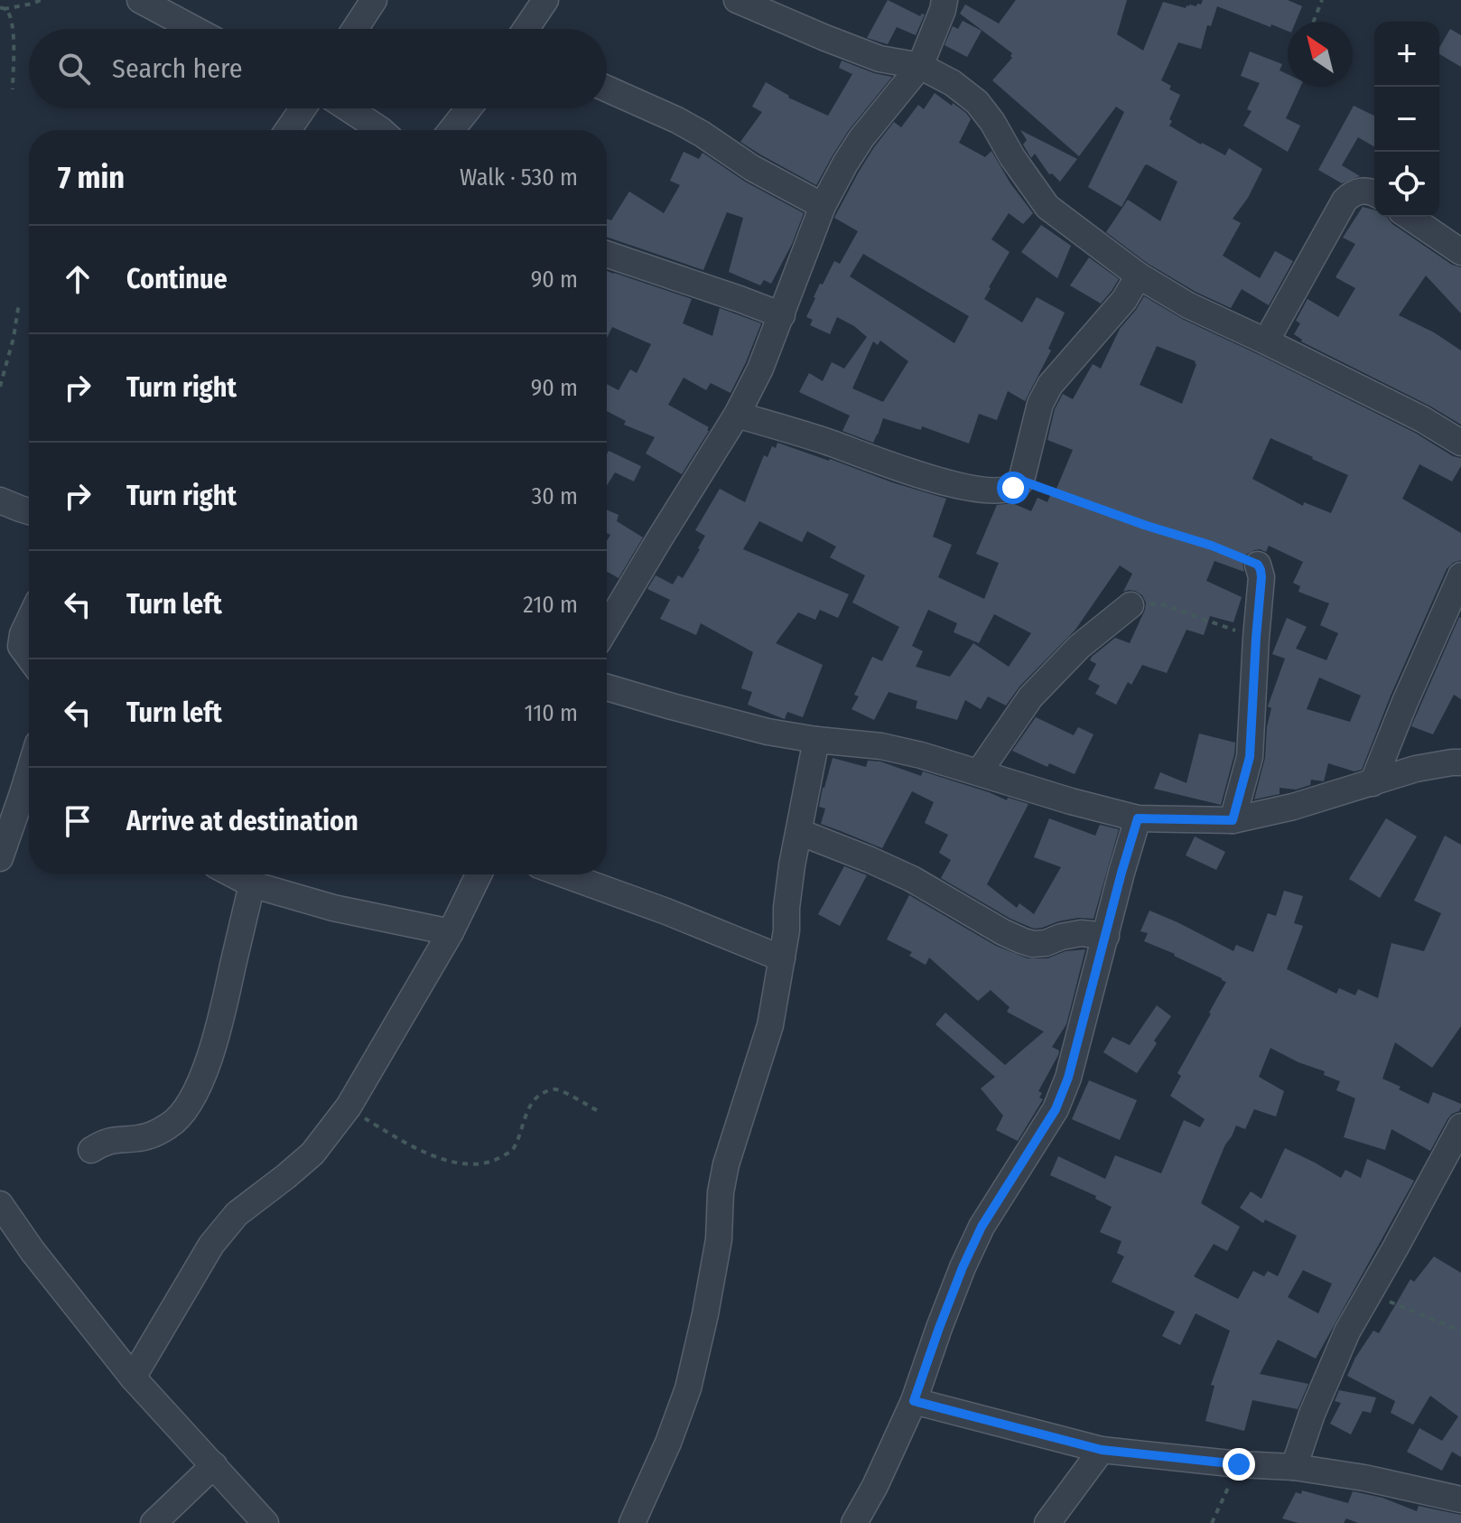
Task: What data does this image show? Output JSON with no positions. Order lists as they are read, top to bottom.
{
  "north": "top left",
  "page": {
    "map_buttons": ["+", "−"],
    "search": "Search here",
    "heading": ["7 min", "Walk · 530 m"],
    "list": [
      ["Continue", "90 m"],
      ["Turn right", "90 m"],
      ["Turn right", "30 m"],
      ["Turn left", "210 m"],
      ["Turn left", "110 m"],
      "Arrive at destination"
    ]
  }
}
